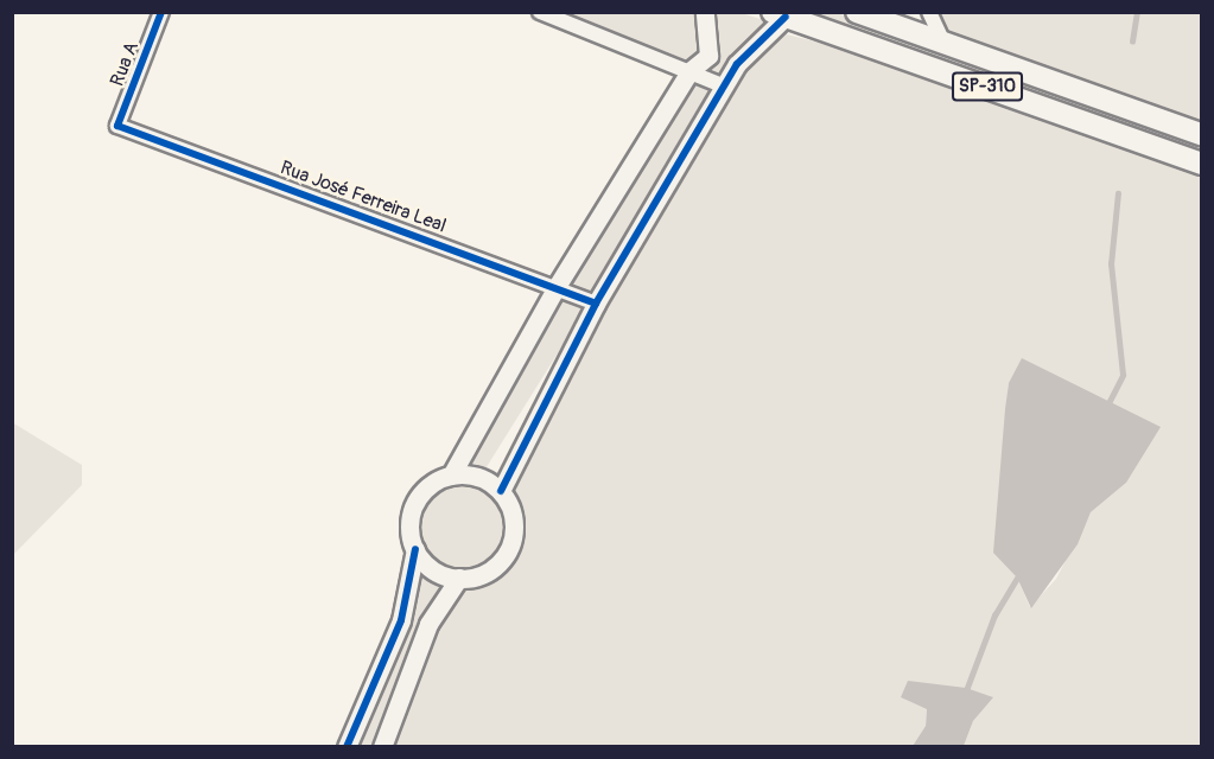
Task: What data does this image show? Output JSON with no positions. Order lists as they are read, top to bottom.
{
  "streets": {
    "main road": ["SP-310"],
    "street": ["Rua A", "Rua José Ferreira Leal"]
  },
  "crossings": [
    ["Rua A", "Rua José Ferreira Leal"]
  ]
}
